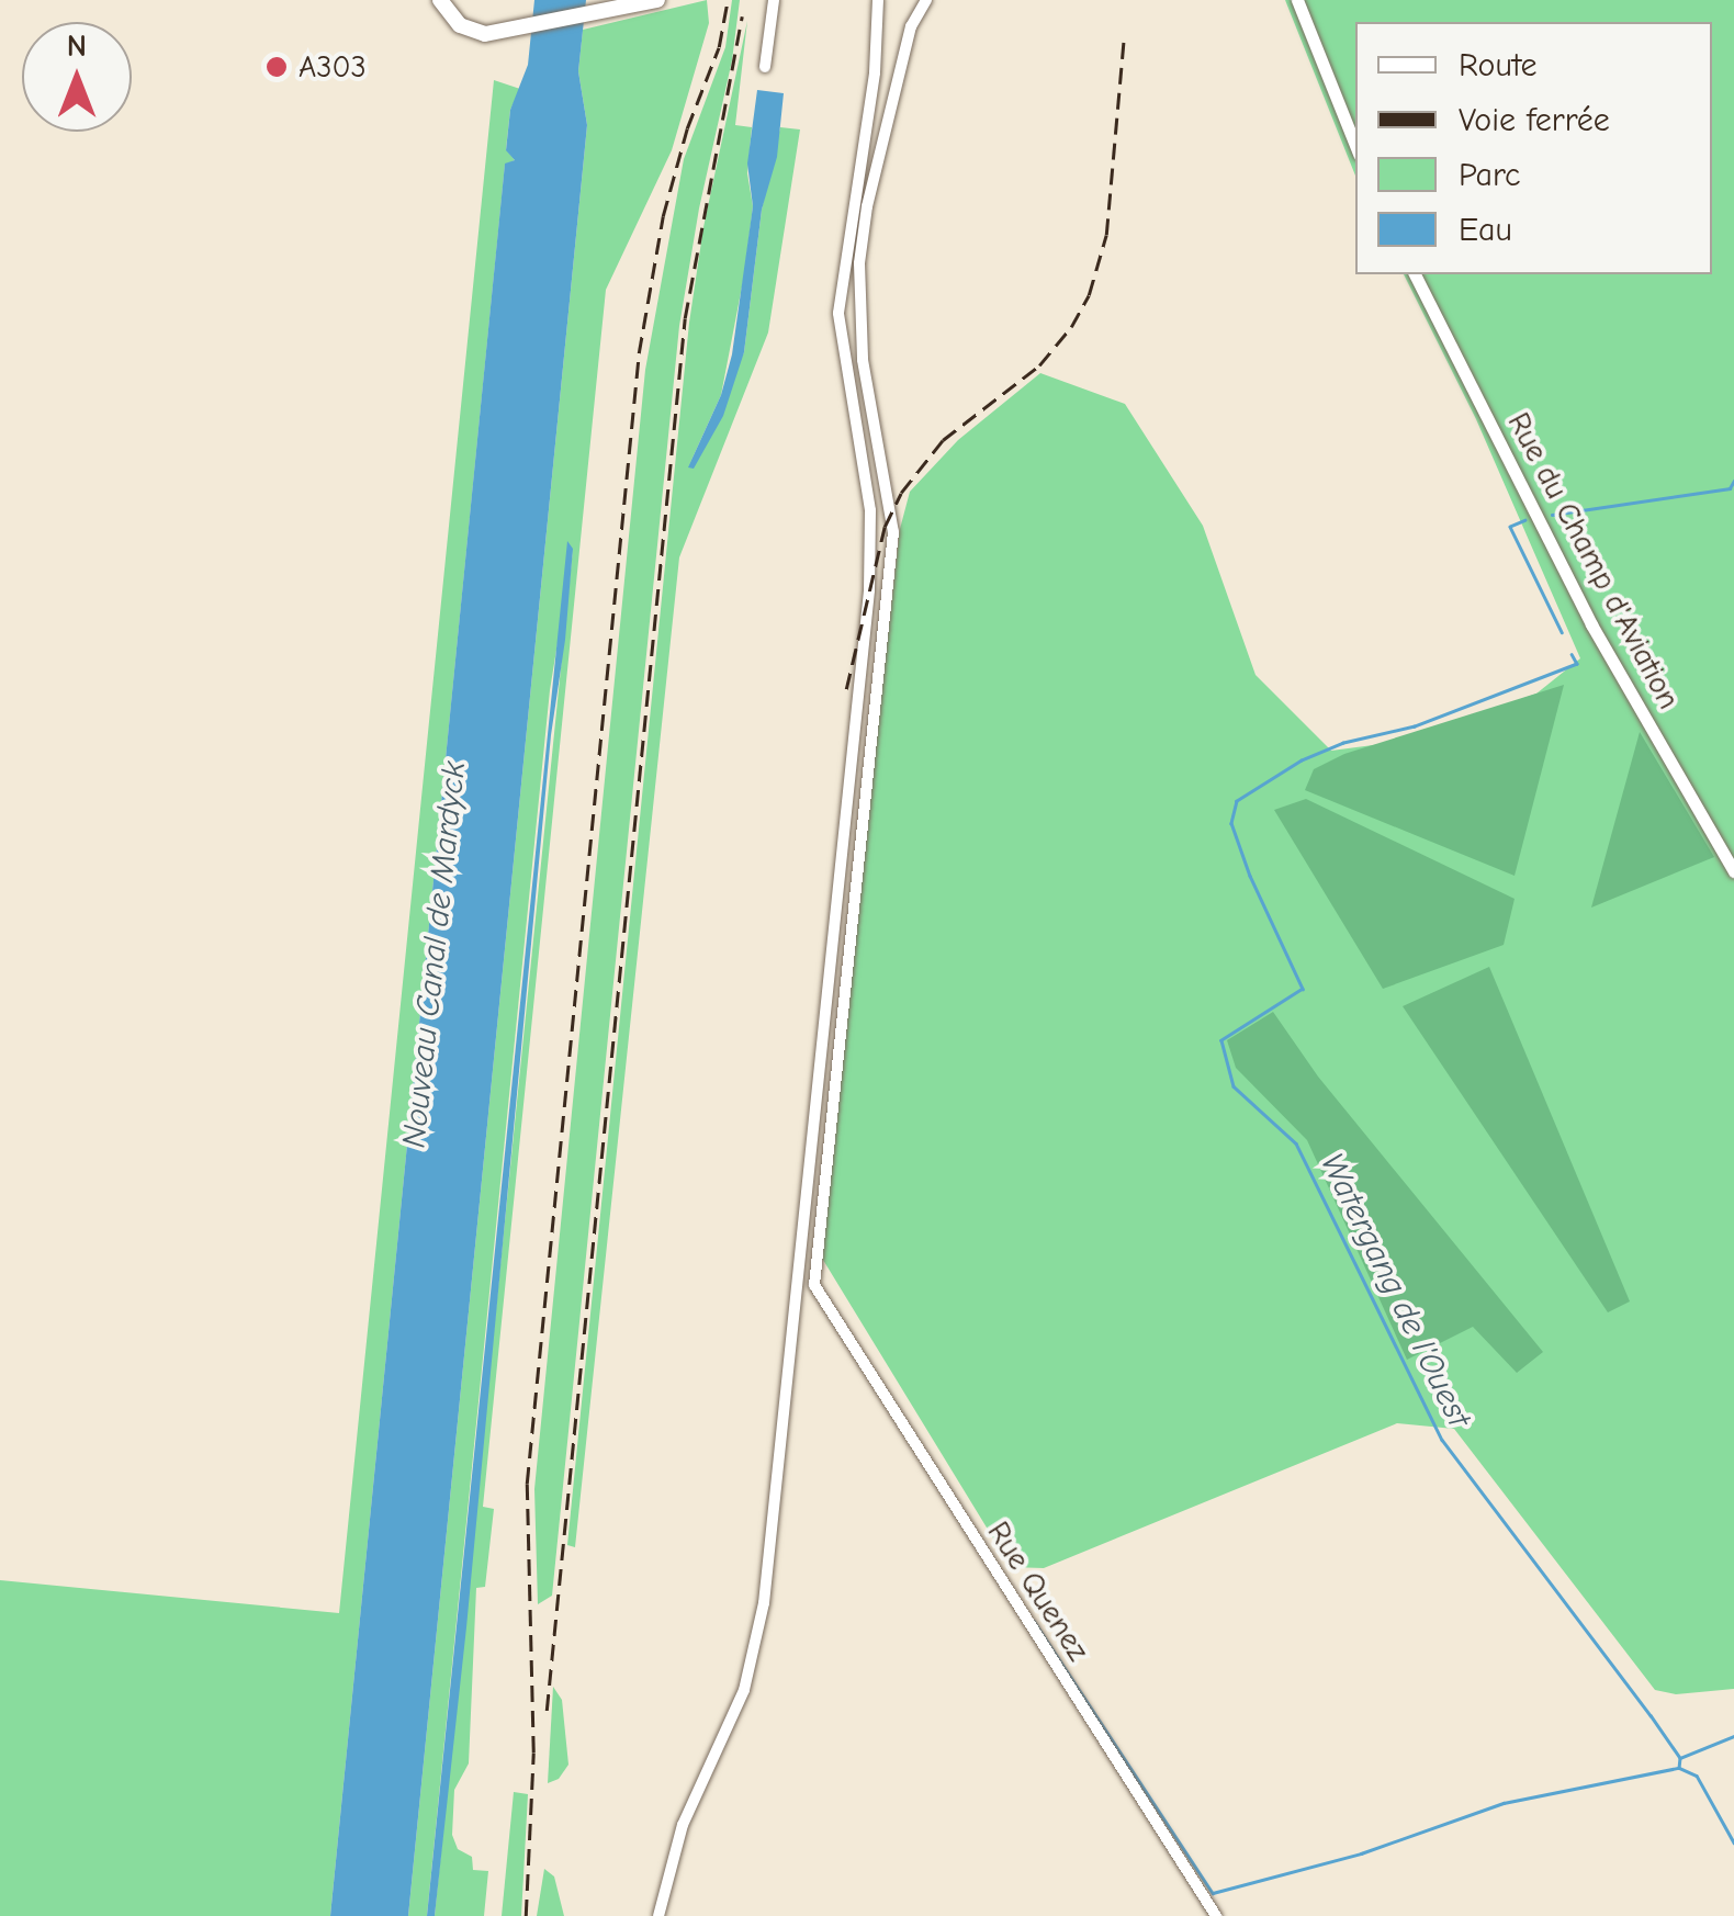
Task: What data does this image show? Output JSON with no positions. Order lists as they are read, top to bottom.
{
  "streets": {
    "street": ["Rue du Champ d'Aviation", "Rue Quenez"]
  },
  "water": ["Nouveau Canal de Mardyck", "Watergang de l'Ouest"],
  "places": ["A303"],
  "legend": [
    "Route",
    "Voie ferrée",
    "Parc",
    "Eau"
  ],
  "north": "top"
}
